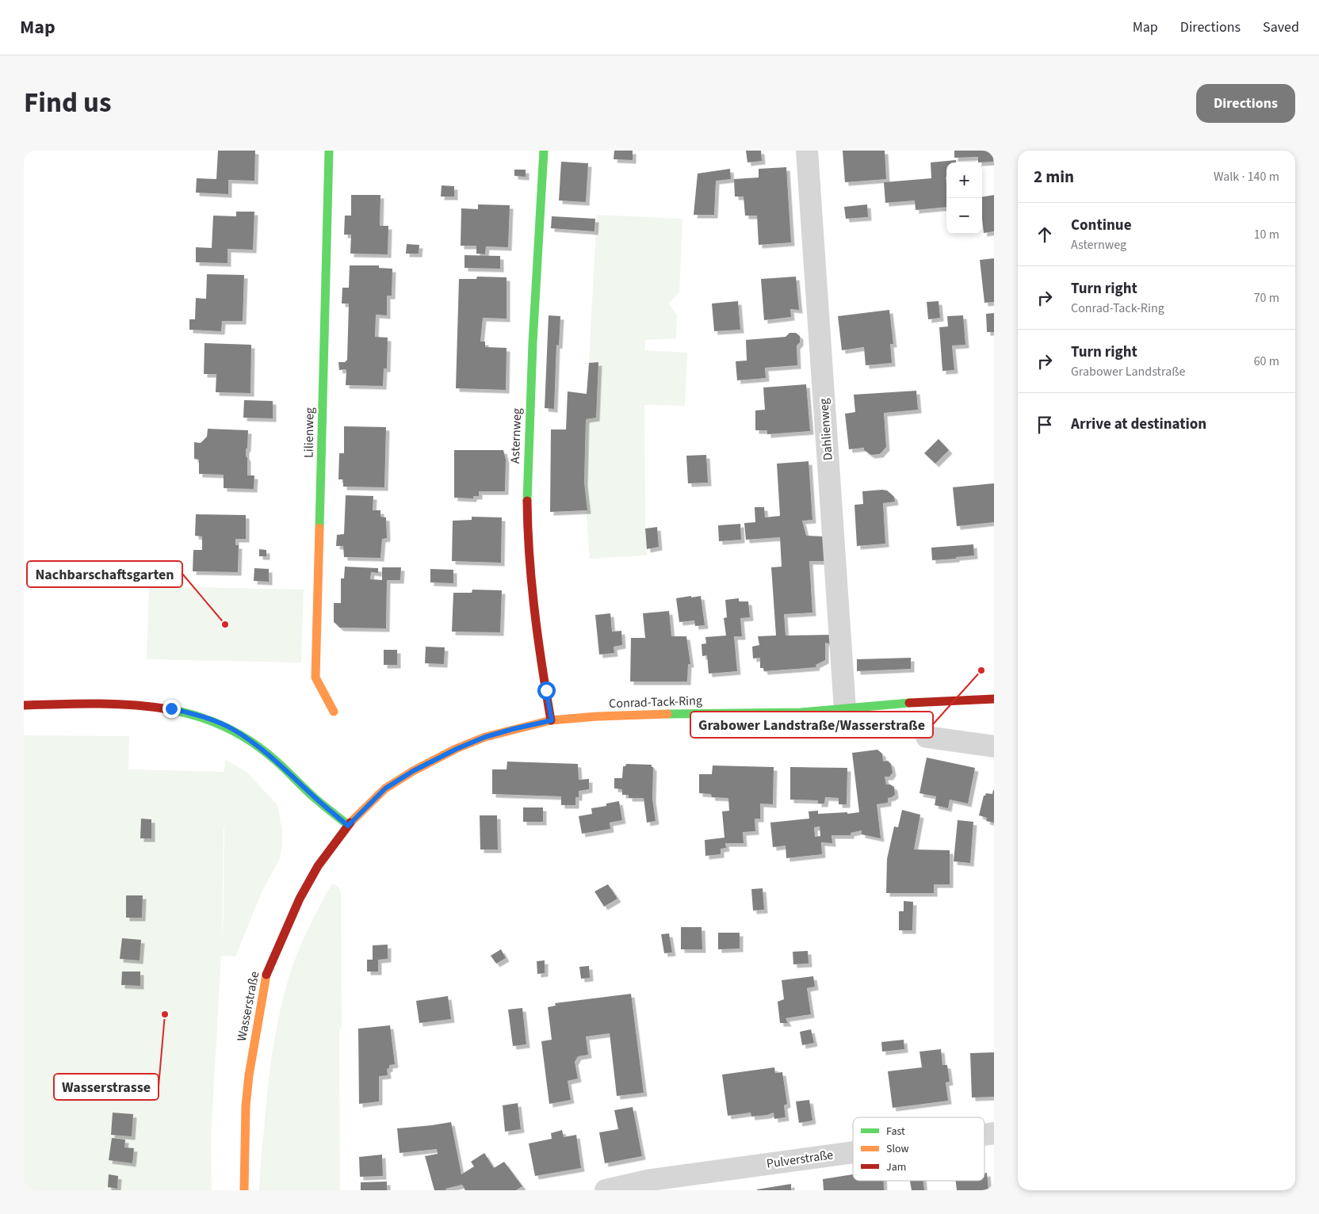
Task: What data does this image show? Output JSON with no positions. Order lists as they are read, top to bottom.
{
  "streets": {
    "main road": [
      "Lilienweg",
      "Asternweg",
      "Conrad-Tack-Ring",
      "Wasserstraße"
    ],
    "street": ["Dahlienweg", "Pulverstraße"]
  },
  "crossings": [
    ["Dahlienweg", "Conrad-Tack-Ring"],
    ["Asternweg", "Conrad-Tack-Ring"],
    ["Conrad-Tack-Ring", "Wasserstraße"]
  ],
  "places": ["Nachbarschaftsgarten", "Grabower Landstraße/Wasserstraße", "Wasserstrasse"],
  "legend": ["Fast", "Slow", "Jam"],
  "page": {
    "header": "Map",
    "nav": ["Map", "Directions", "Saved"],
    "title": "Find us",
    "buttons": "Directions",
    "heading": ["2 min", "Walk · 140 m"],
    "map_buttons": ["+", "−"],
    "list": [
      ["Continue", "Asternweg", "10 m"],
      ["Turn right", "Conrad-Tack-Ring", "70 m"],
      ["Turn right", "Grabower Landstraße", "60 m"],
      "Arrive at destination"
    ]
  }
}
